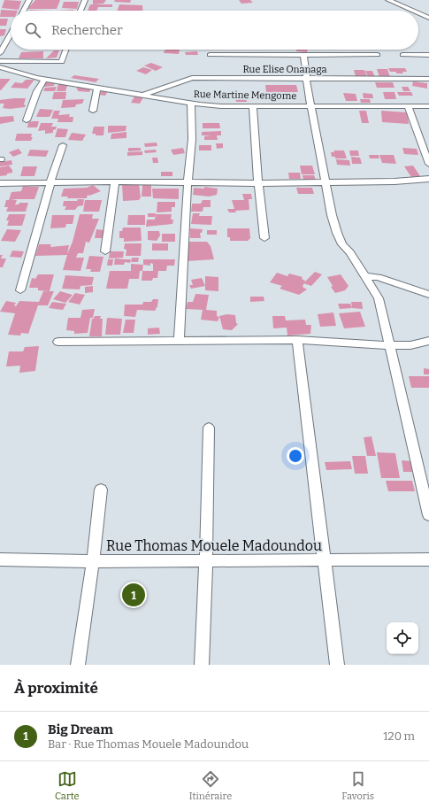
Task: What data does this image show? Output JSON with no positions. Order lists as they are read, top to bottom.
{
  "streets": {
    "street": ["Rue Elise Onanaga", "Rue Martine Mengome", "Rue Thomas Mouele Madoundou"]
  },
  "crossings": [
    ["Rue Elise Onanaga", "Rue Martine Mengome"]
  ],
  "page": {
    "search": "Rechercher",
    "pins": "1",
    "heading": "À proximité",
    "list": [
      {
        "mark": "1",
        "name": "Big Dream",
        "note": "Bar · Rue Thomas Mouele Madoundou",
        "value": "120 m"
      }
    ],
    "nav": ["Carte", "Itinéraire", "Favoris"]
  }
}
